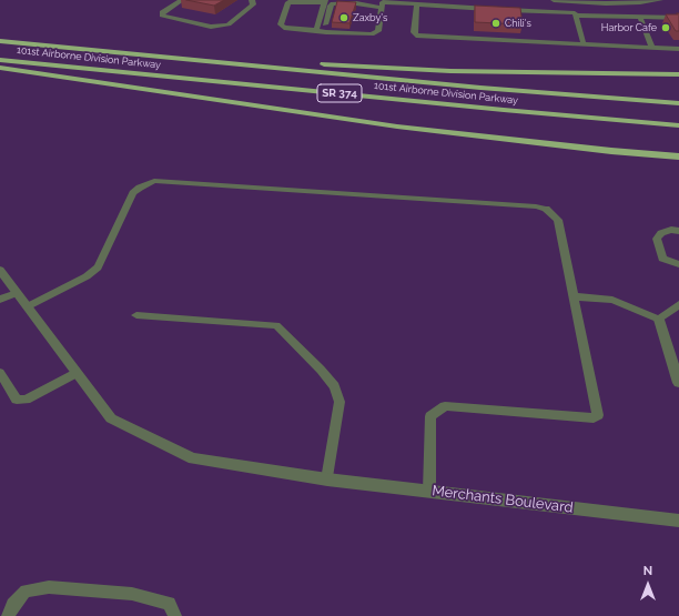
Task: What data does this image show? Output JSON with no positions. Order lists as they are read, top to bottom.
{
  "streets": {
    "highway": ["101st Airborne Division Parkway", "SR 374"],
    "street": ["Merchants Boulevard"]
  },
  "places": ["Zaxby's", "Chili's", "Harbor Cafe"],
  "north": "top"
}
